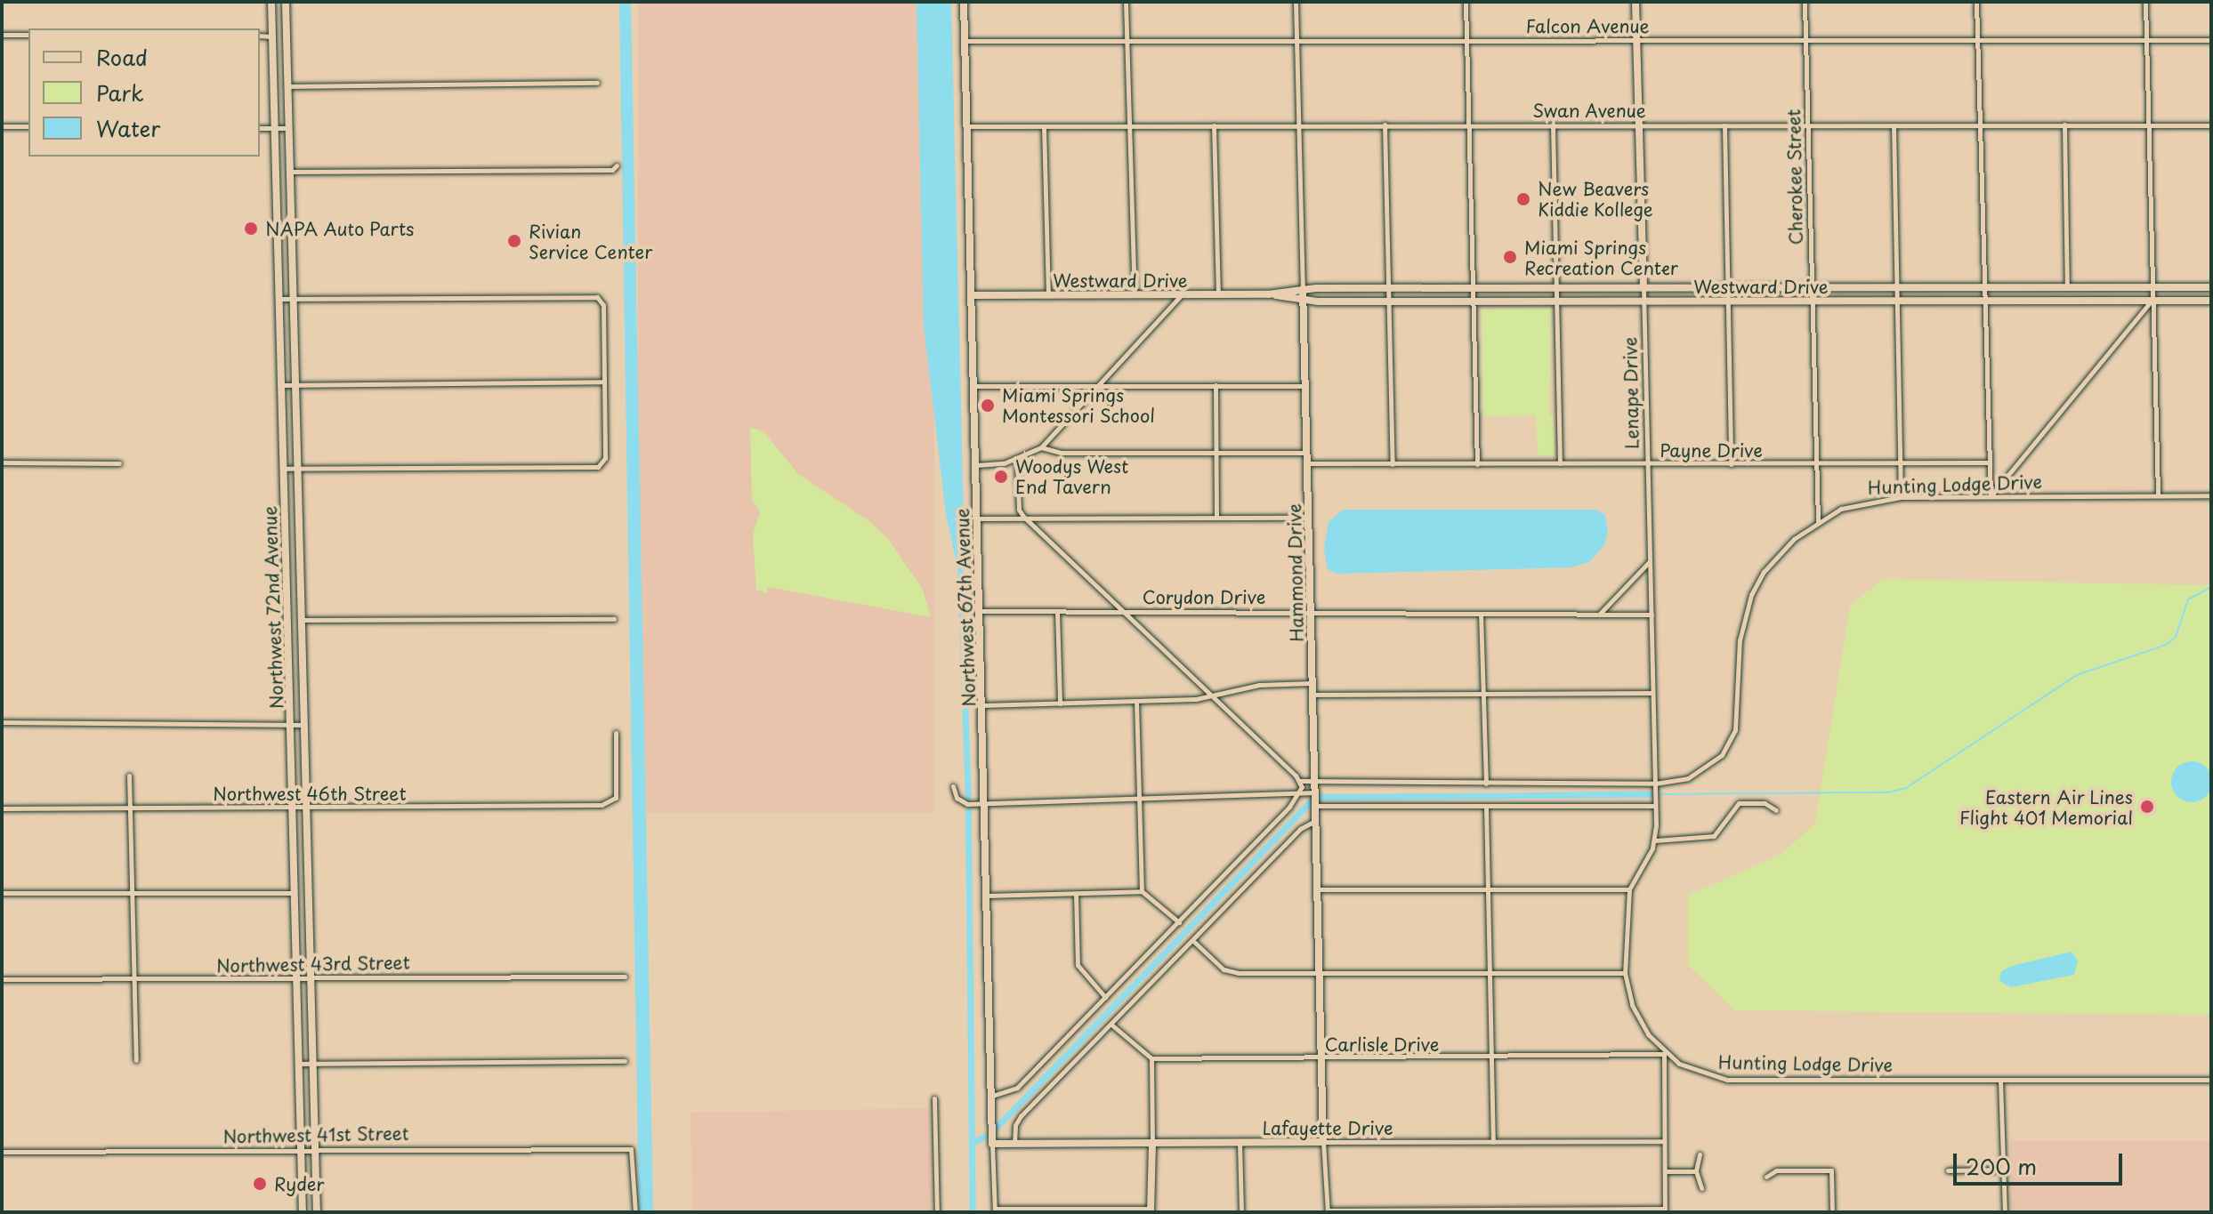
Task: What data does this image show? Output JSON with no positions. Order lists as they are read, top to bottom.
{
  "streets": {
    "street": [
      "Falcon Avenue",
      "Swan Avenue",
      "Cherokee Street",
      "Westward Drive",
      "Lenape Drive",
      "Payne Drive",
      "Hunting Lodge Drive",
      "Hammond Drive",
      "Corydon Drive",
      "Northwest 72nd Avenue",
      "Northwest 67th Avenue",
      "Northwest 46th Street",
      "Northwest 43rd Street",
      "Carlisle Drive",
      "Lafayette Drive",
      "Northwest 41st Street"
    ]
  },
  "crossings": [
    ["Falcon Avenue", "Cherokee Street"],
    ["Falcon Avenue", "Lenape Drive"],
    ["Falcon Avenue", "Hammond Drive"],
    ["Falcon Avenue", "Northwest 67th Avenue"],
    ["Swan Avenue", "Cherokee Street"],
    ["Swan Avenue", "Lenape Drive"],
    ["Swan Avenue", "Hammond Drive"],
    ["Swan Avenue", "Northwest 67th Avenue"],
    ["Cherokee Street", "Westward Drive"],
    ["Cherokee Street", "Payne Drive"],
    ["Cherokee Street", "Hunting Lodge Drive"],
    ["Westward Drive", "Lenape Drive"],
    ["Westward Drive", "Hammond Drive"],
    ["Westward Drive", "Northwest 67th Avenue"],
    ["Lenape Drive", "Payne Drive"],
    ["Lenape Drive", "Hunting Lodge Drive"],
    ["Lenape Drive", "Corydon Drive"],
    ["Payne Drive", "Hammond Drive"],
    ["Hunting Lodge Drive", "Carlisle Drive"],
    ["Hammond Drive", "Corydon Drive"],
    ["Hammond Drive", "Carlisle Drive"],
    ["Hammond Drive", "Lafayette Drive"],
    ["Corydon Drive", "Northwest 67th Avenue"],
    ["Northwest 72nd Avenue", "Northwest 46th Street"],
    ["Northwest 72nd Avenue", "Northwest 43rd Street"],
    ["Northwest 72nd Avenue", "Northwest 41st Street"],
    ["Northwest 67th Avenue", "Lafayette Drive"]
  ],
  "places": [
    "New Beavers Kiddie Kollege",
    "NAPA Auto Parts",
    "Rivian Service Center",
    "Miami Springs Recreation Center",
    "Miami Springs Montessori School",
    "Woodys West End Tavern",
    "Eastern Air Lines Flight 401 Memorial",
    "Ryder"
  ],
  "legend": ["Road", "Park", "Water"],
  "scale_bar": "200 m"
}
